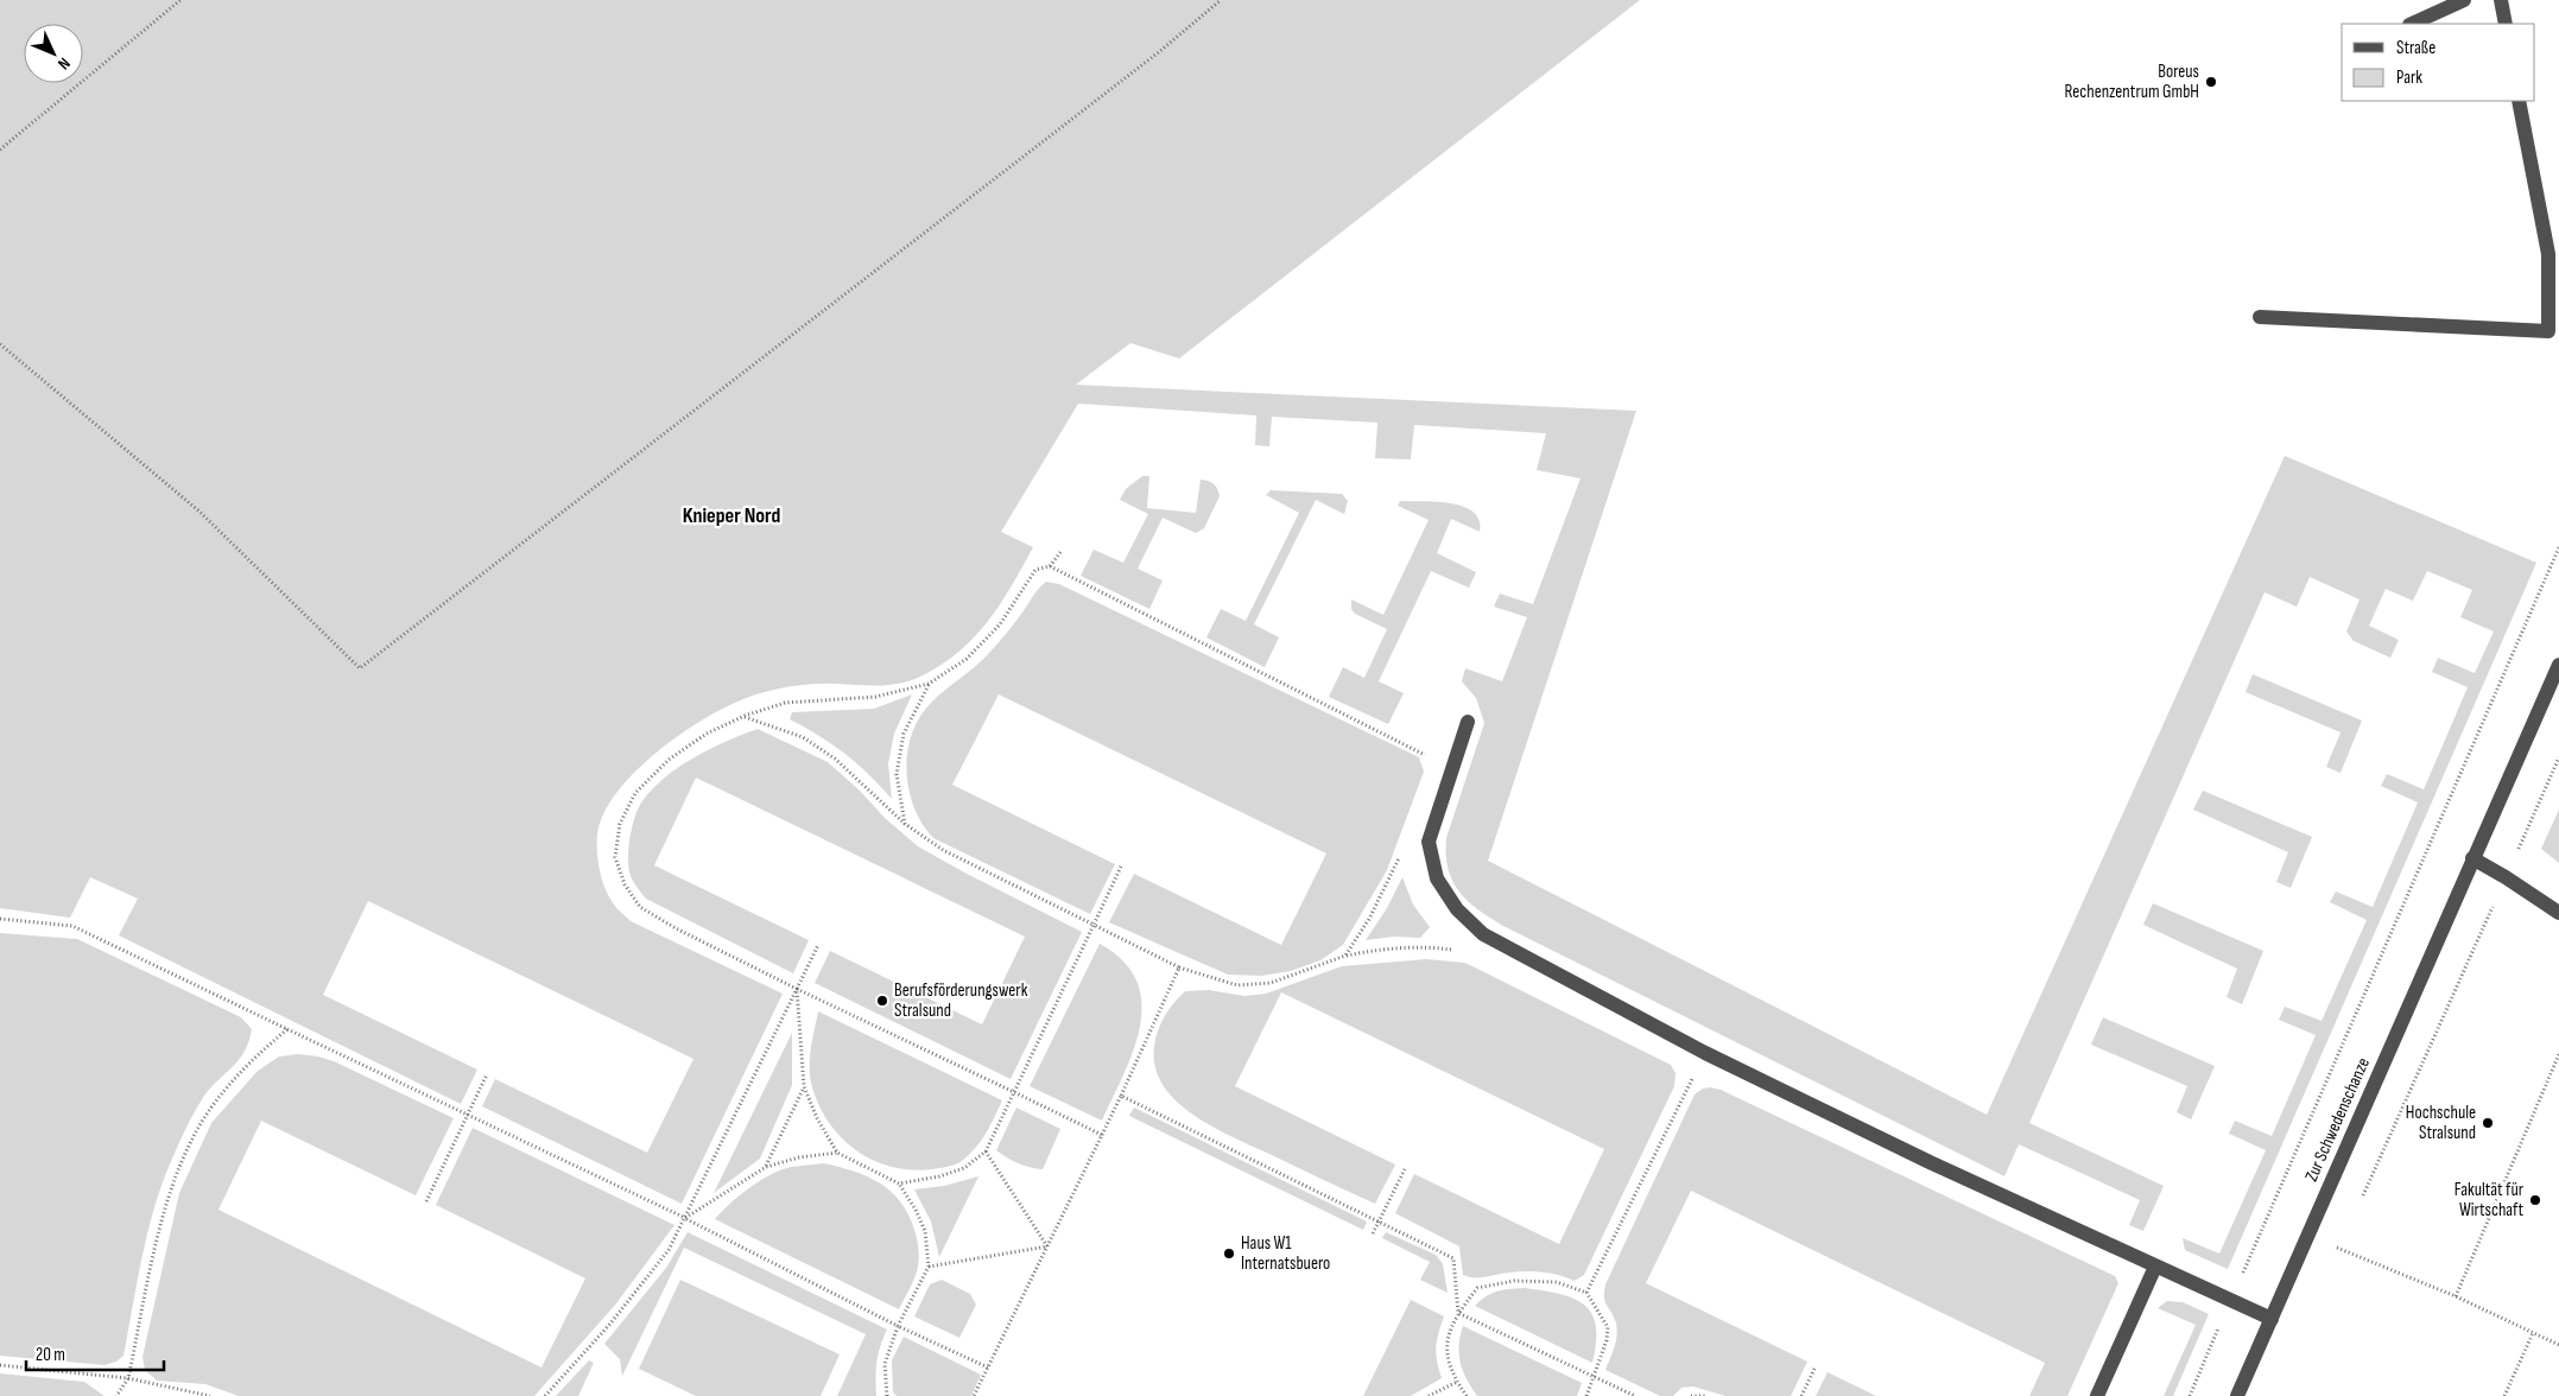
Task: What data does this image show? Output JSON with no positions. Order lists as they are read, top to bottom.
{
  "streets": {
    "street": ["Zur Schwedenschanze"]
  },
  "districts": ["Knieper Nord"],
  "places": [
    "Boreus Rechenzentrum GmbH",
    "Berufsförderungswerk Stralsund",
    "Hochschule Stralsund",
    "Fakultät für Wirtschaft",
    "Haus W1 Internatsbuero"
  ],
  "legend": ["Straße", "Park"],
  "scale_bar": "20 m",
  "north": "bottom right"
}
